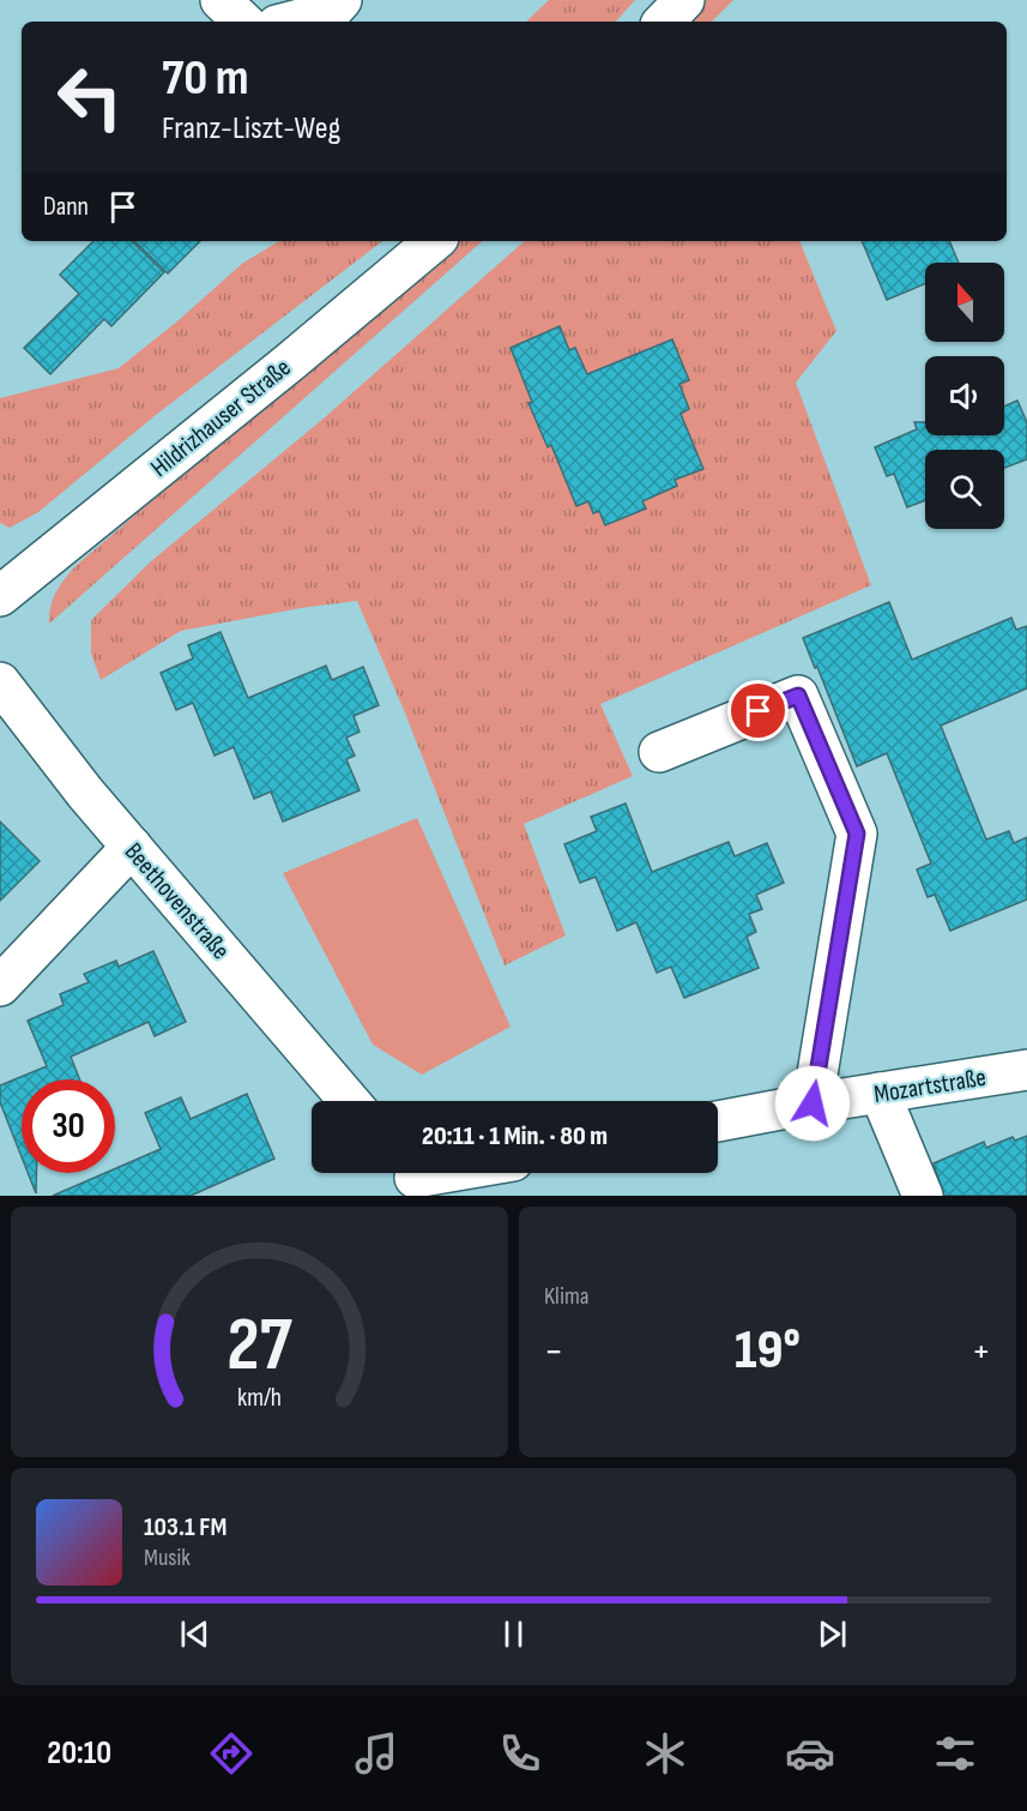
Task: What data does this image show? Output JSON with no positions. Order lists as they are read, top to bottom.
{
  "streets": {
    "street": ["Hildrizhauser Straße", "Beethovenstraße", "Mozartstraße"]
  },
  "north": "top",
  "page": {
    "turn": ["70 m", "Franz-Liszt-Weg"],
    "then": "Dann",
    "limit": "30",
    "trip": "20:11 · 1 Min. · 80 m",
    "tile": "Klima",
    "heat": ["−", "19°", "+"],
    "song": ["103.1 FM", "Musik"],
    "tabs": "20:10",
    "gauge": ["27", "km/h"]
  }
}
